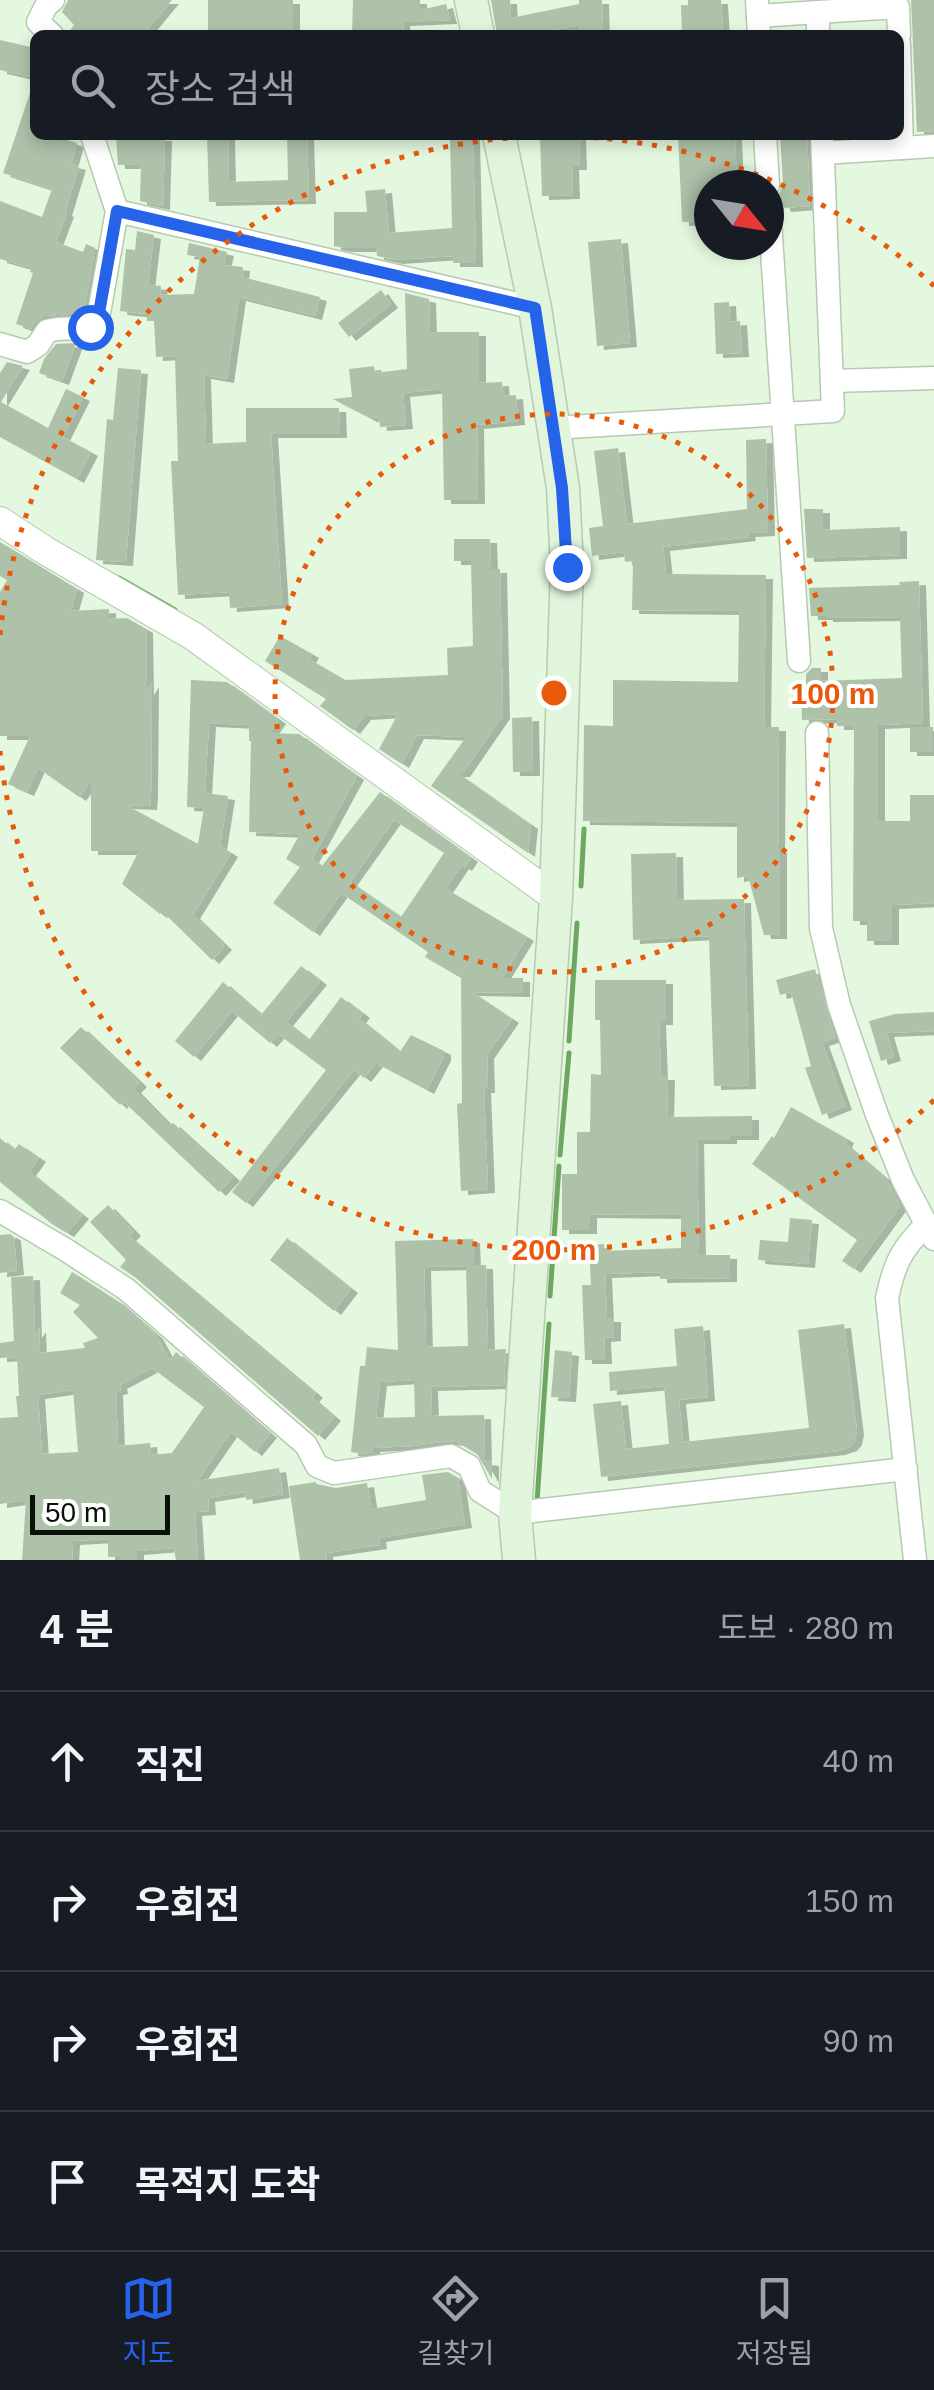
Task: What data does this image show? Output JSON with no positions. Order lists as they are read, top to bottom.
{
  "scale_bar": "50 m",
  "north": "bottom right",
  "page": {
    "search": "장소 검색",
    "scale": "50 m",
    "heading": ["4 분", "도보 · 280 m"],
    "list": [
      ["직진", "40 m"],
      ["우회전", "150 m"],
      ["우회전", "90 m"],
      "목적지 도착"
    ],
    "nav": ["지도", "길찾기", "저장됨"]
  },
  "rings": ["100 m", "200 m"]
}
